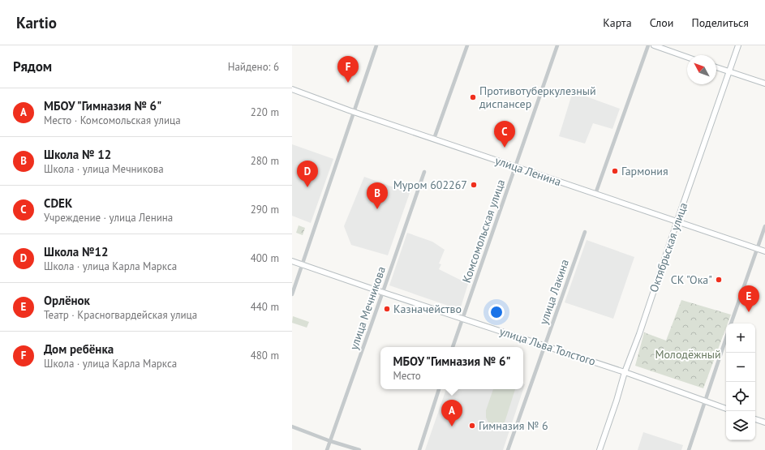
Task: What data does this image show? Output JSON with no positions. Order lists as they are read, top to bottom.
{
  "streets": {
    "street": [
      "улица Ленина",
      "Комсомольская улица",
      "Октябрьская улица",
      "улица Лакина",
      "улица Мечникова",
      "улица Льва Толстого"
    ]
  },
  "crossings": [
    ["улица Ленина", "Комсомольская улица"],
    ["улица Ленина", "Октябрьская улица"],
    ["Комсомольская улица", "улица Льва Толстого"],
    ["Октябрьская улица", "улица Льва Толстого"],
    ["улица Лакина", "улица Льва Толстого"],
    ["улица Мечникова", "улица Льва Толстого"]
  ],
  "parks": ["Молодёжный"],
  "places": [
    "Противотуберкулезный диспансер",
    "Гармония",
    "Муром 602267",
    "СК \"Ока\"",
    "Казначейство",
    "Гимназия № 6"
  ],
  "north": "top left",
  "page": {
    "header": "Kartio",
    "nav": ["Карта", "Слои", "Поделиться"],
    "heading": ["Рядом", "Найдено: 6"],
    "pins": [
      "F",
      "C",
      "D",
      "B",
      "E",
      "A"
    ],
    "list": [
      {
        "mark": "A",
        "name": "МБОУ \"Гимназия № 6\"",
        "note": "Место · Комсомольская улица",
        "value": "220 m"
      },
      {
        "mark": "B",
        "name": "Школа № 12",
        "note": "Школа · улица Мечникова",
        "value": "280 m"
      },
      {
        "mark": "C",
        "name": "CDEK",
        "note": "Учреждение · улица Ленина",
        "value": "290 m"
      },
      {
        "mark": "D",
        "name": "Школа №12",
        "note": "Школа · улица Карла Маркса",
        "value": "400 m"
      },
      {
        "mark": "E",
        "name": "Орлёнок",
        "note": "Театр · Красногвардейская улица",
        "value": "440 m"
      },
      {
        "mark": "F",
        "name": "Дом ребёнка",
        "note": "Школа · улица Карла Маркса",
        "value": "480 m"
      }
    ],
    "map_buttons": ["+", "−"],
    "popup": ["МБОУ \"Гимназия № 6\"", "Место"]
  }
}
